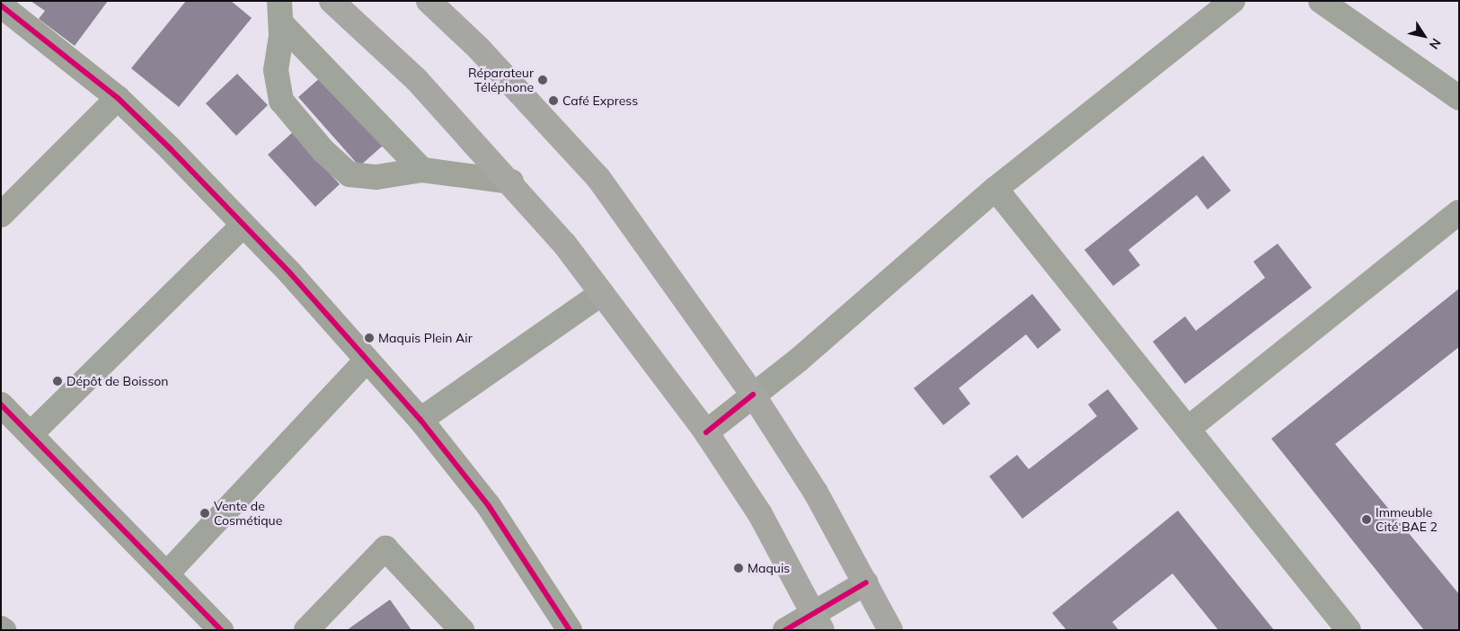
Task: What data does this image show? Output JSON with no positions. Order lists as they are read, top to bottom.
{
  "places": [
    "Réparateur Téléphone",
    "Café Express",
    "Maquis Plein Air",
    "Dépôt de Boisson",
    "Vente de Cosmétique",
    "Immeuble Cité BAE 2",
    "Maquis"
  ],
  "north": "bottom right"
}
